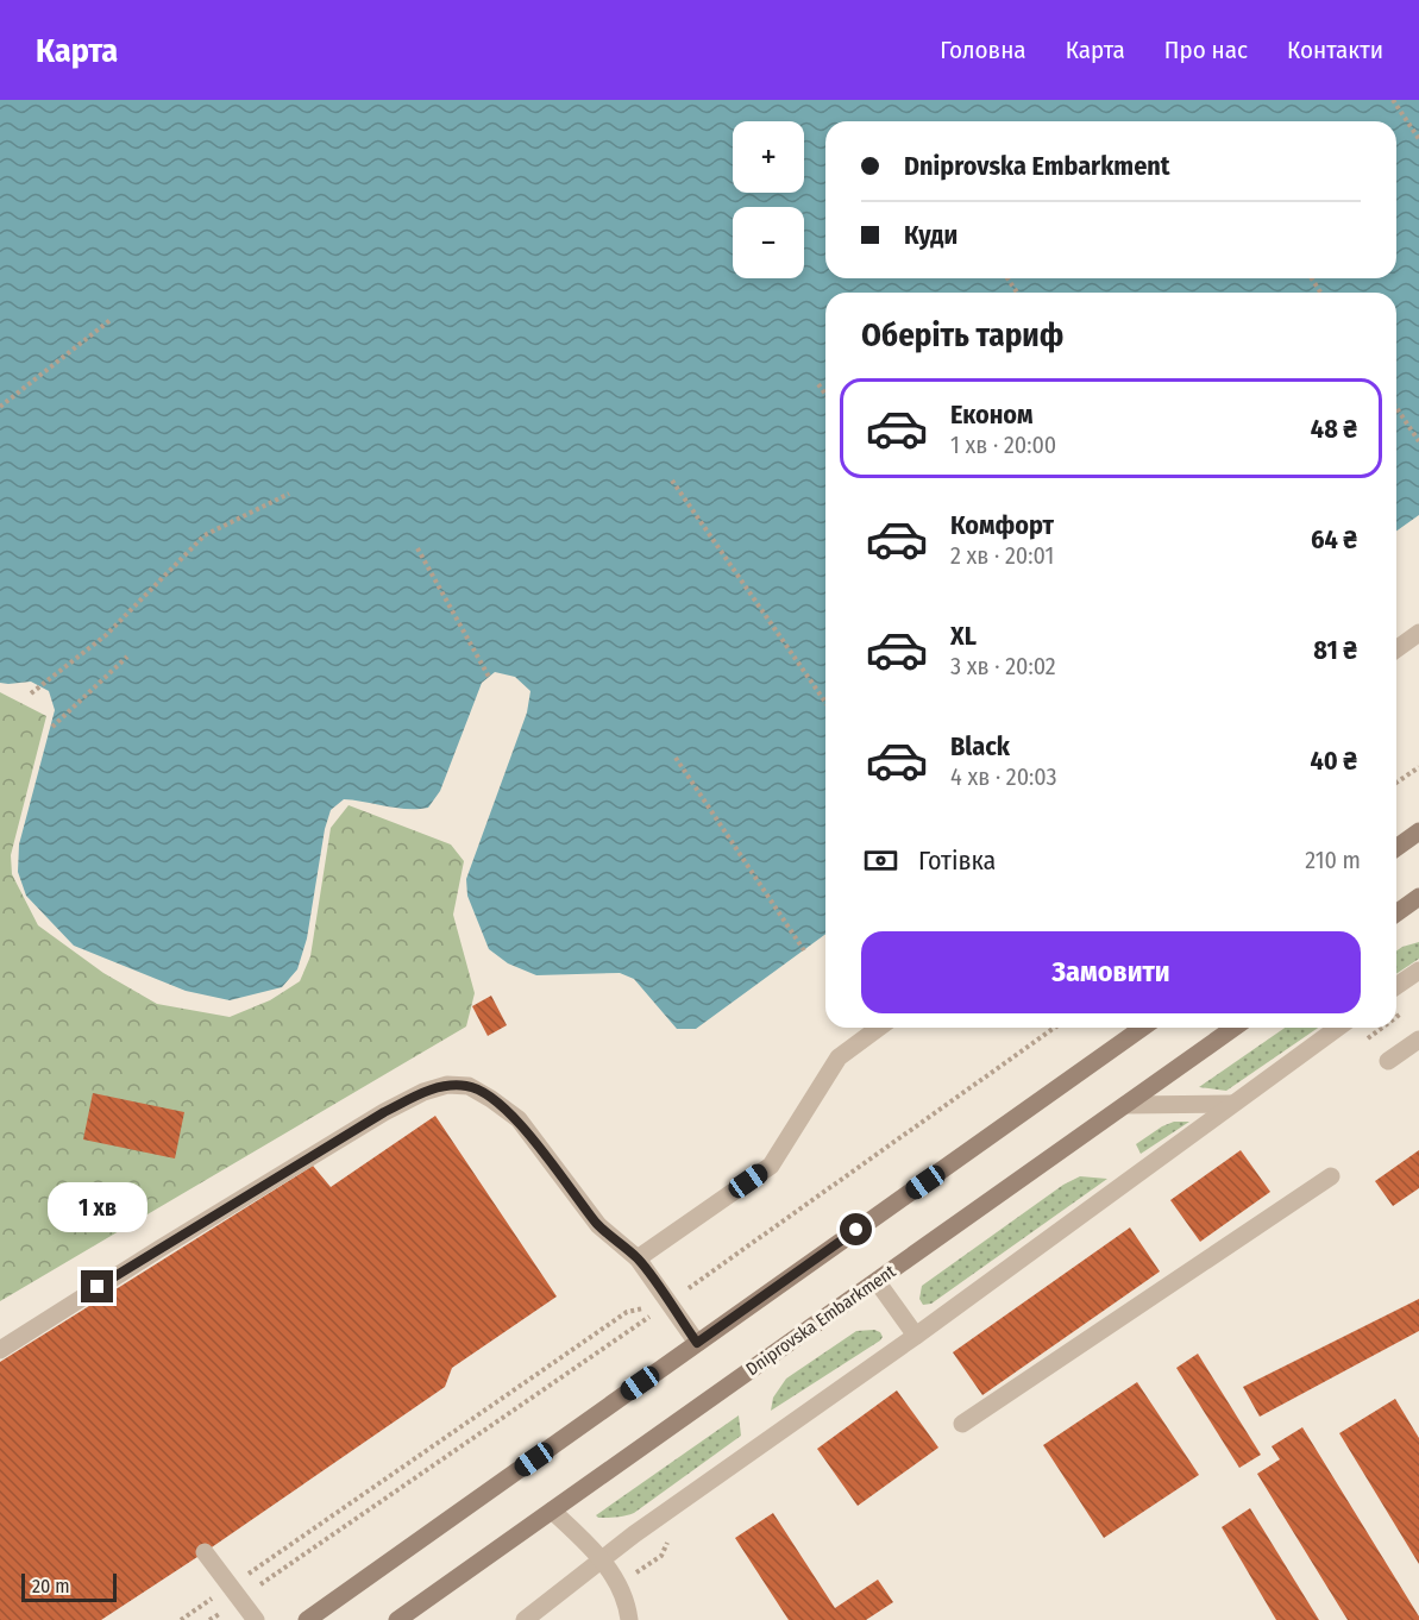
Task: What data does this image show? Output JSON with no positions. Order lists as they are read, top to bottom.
{
  "streets": {
    "main road": ["Dniprovska Embarkment"]
  },
  "scale_bar": "20 m",
  "page": {
    "header": "Карта",
    "nav": [
      "Головна",
      "Карта",
      "Про нас",
      "Контакти"
    ],
    "map_buttons": ["+", "−"],
    "banner": ["Dniprovska Embarkment", "Куди"],
    "heading": "Оберіть тариф",
    "list": [
      {
        "name": "Економ",
        "note": "1 хв · 20:00",
        "value": "48 ₴"
      },
      {
        "name": "Комфорт",
        "note": "2 хв · 20:01",
        "value": "64 ₴"
      },
      {
        "name": "XL",
        "note": "3 хв · 20:02",
        "value": "81 ₴"
      },
      {
        "name": "Black",
        "note": "4 хв · 20:03",
        "value": "40 ₴"
      }
    ],
    "pay": ["Готівка", "210 m"],
    "buttons": "Замовити",
    "bubble": "1 хв",
    "scale": "20 m"
  }
}
